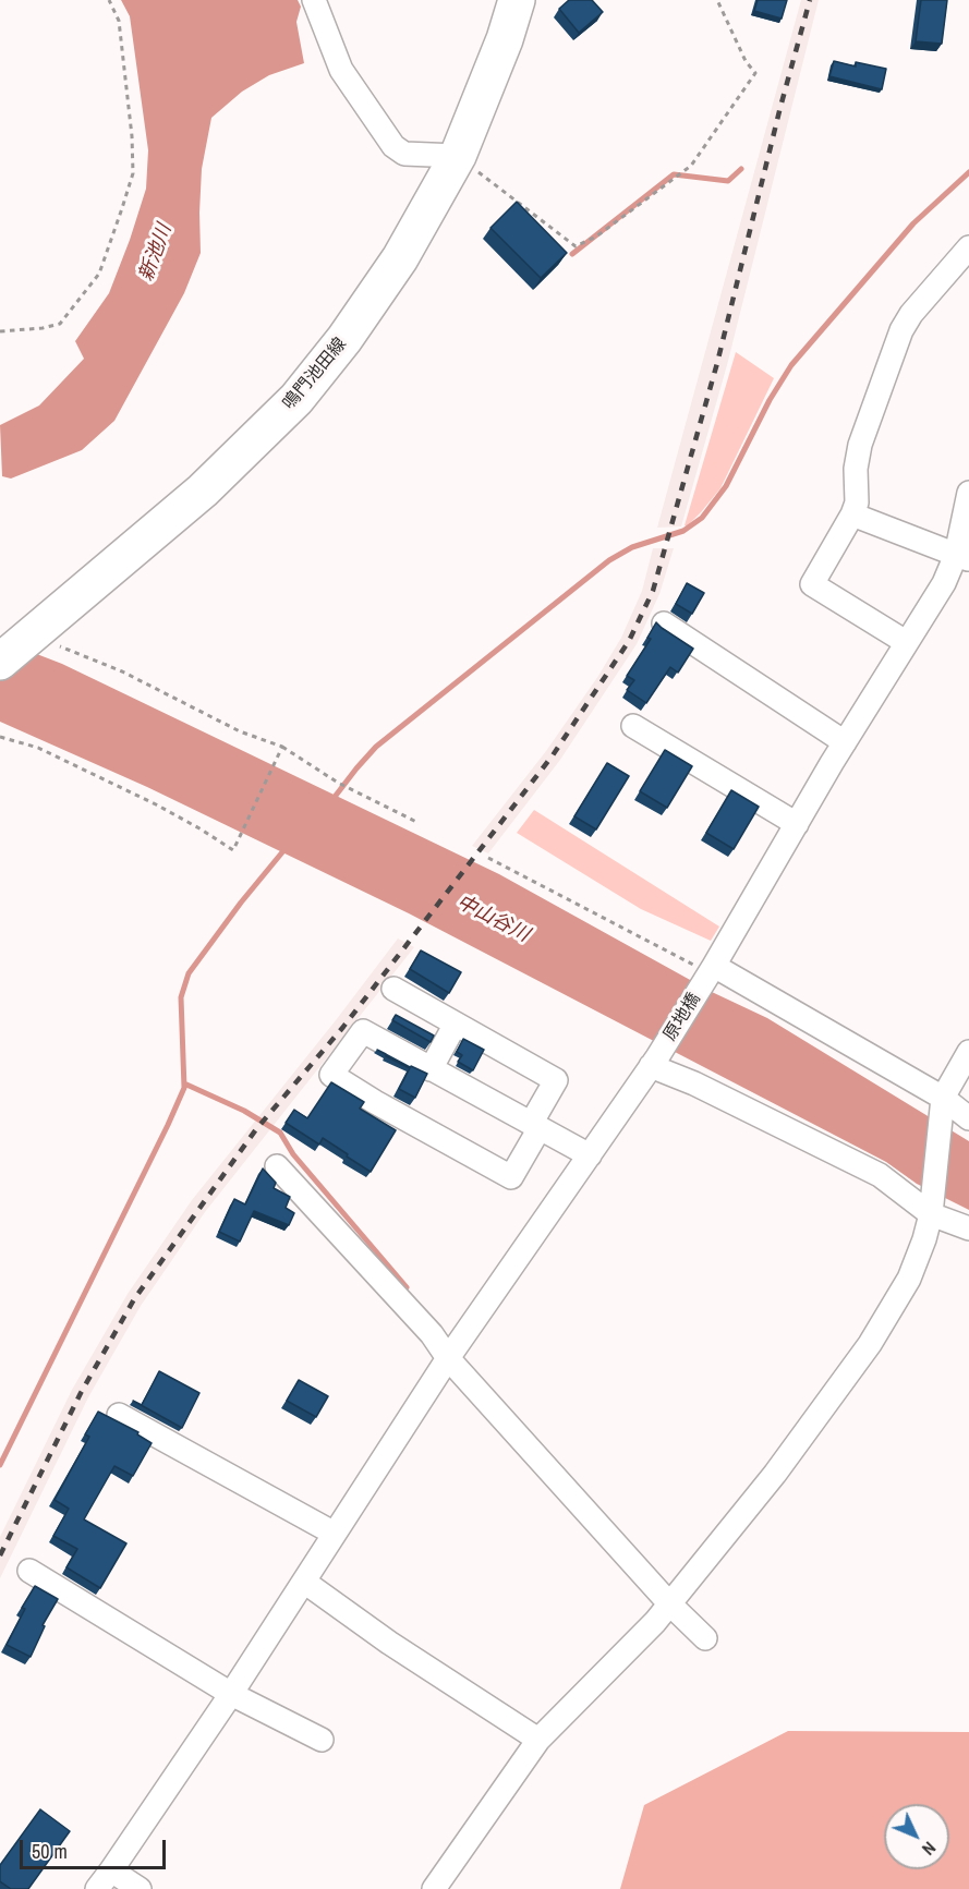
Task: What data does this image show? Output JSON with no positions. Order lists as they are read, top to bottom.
{
  "streets": {
    "main road": ["鳴門池田線"],
    "street": ["原地橋"]
  },
  "water": ["新池川", "中山谷川"],
  "scale_bar": "50 m",
  "north": "bottom right"
}
